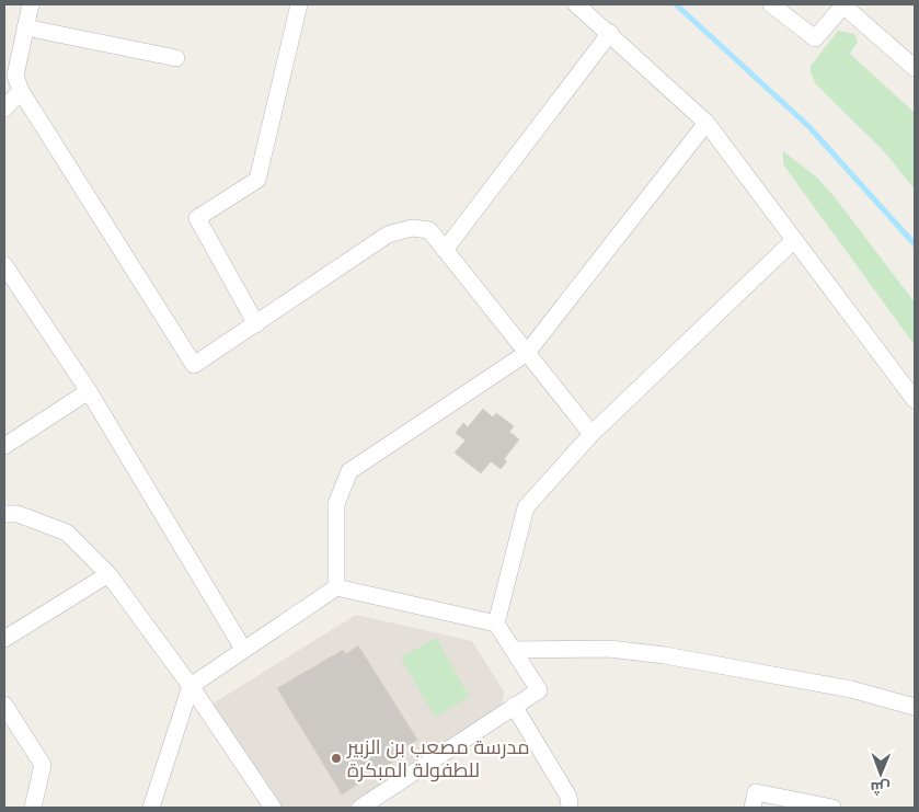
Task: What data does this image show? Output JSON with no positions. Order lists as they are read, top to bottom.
{
  "places": ["مدرسة مصعب بن الزبير للطفولة المبكرة"],
  "north": "bottom"
}
